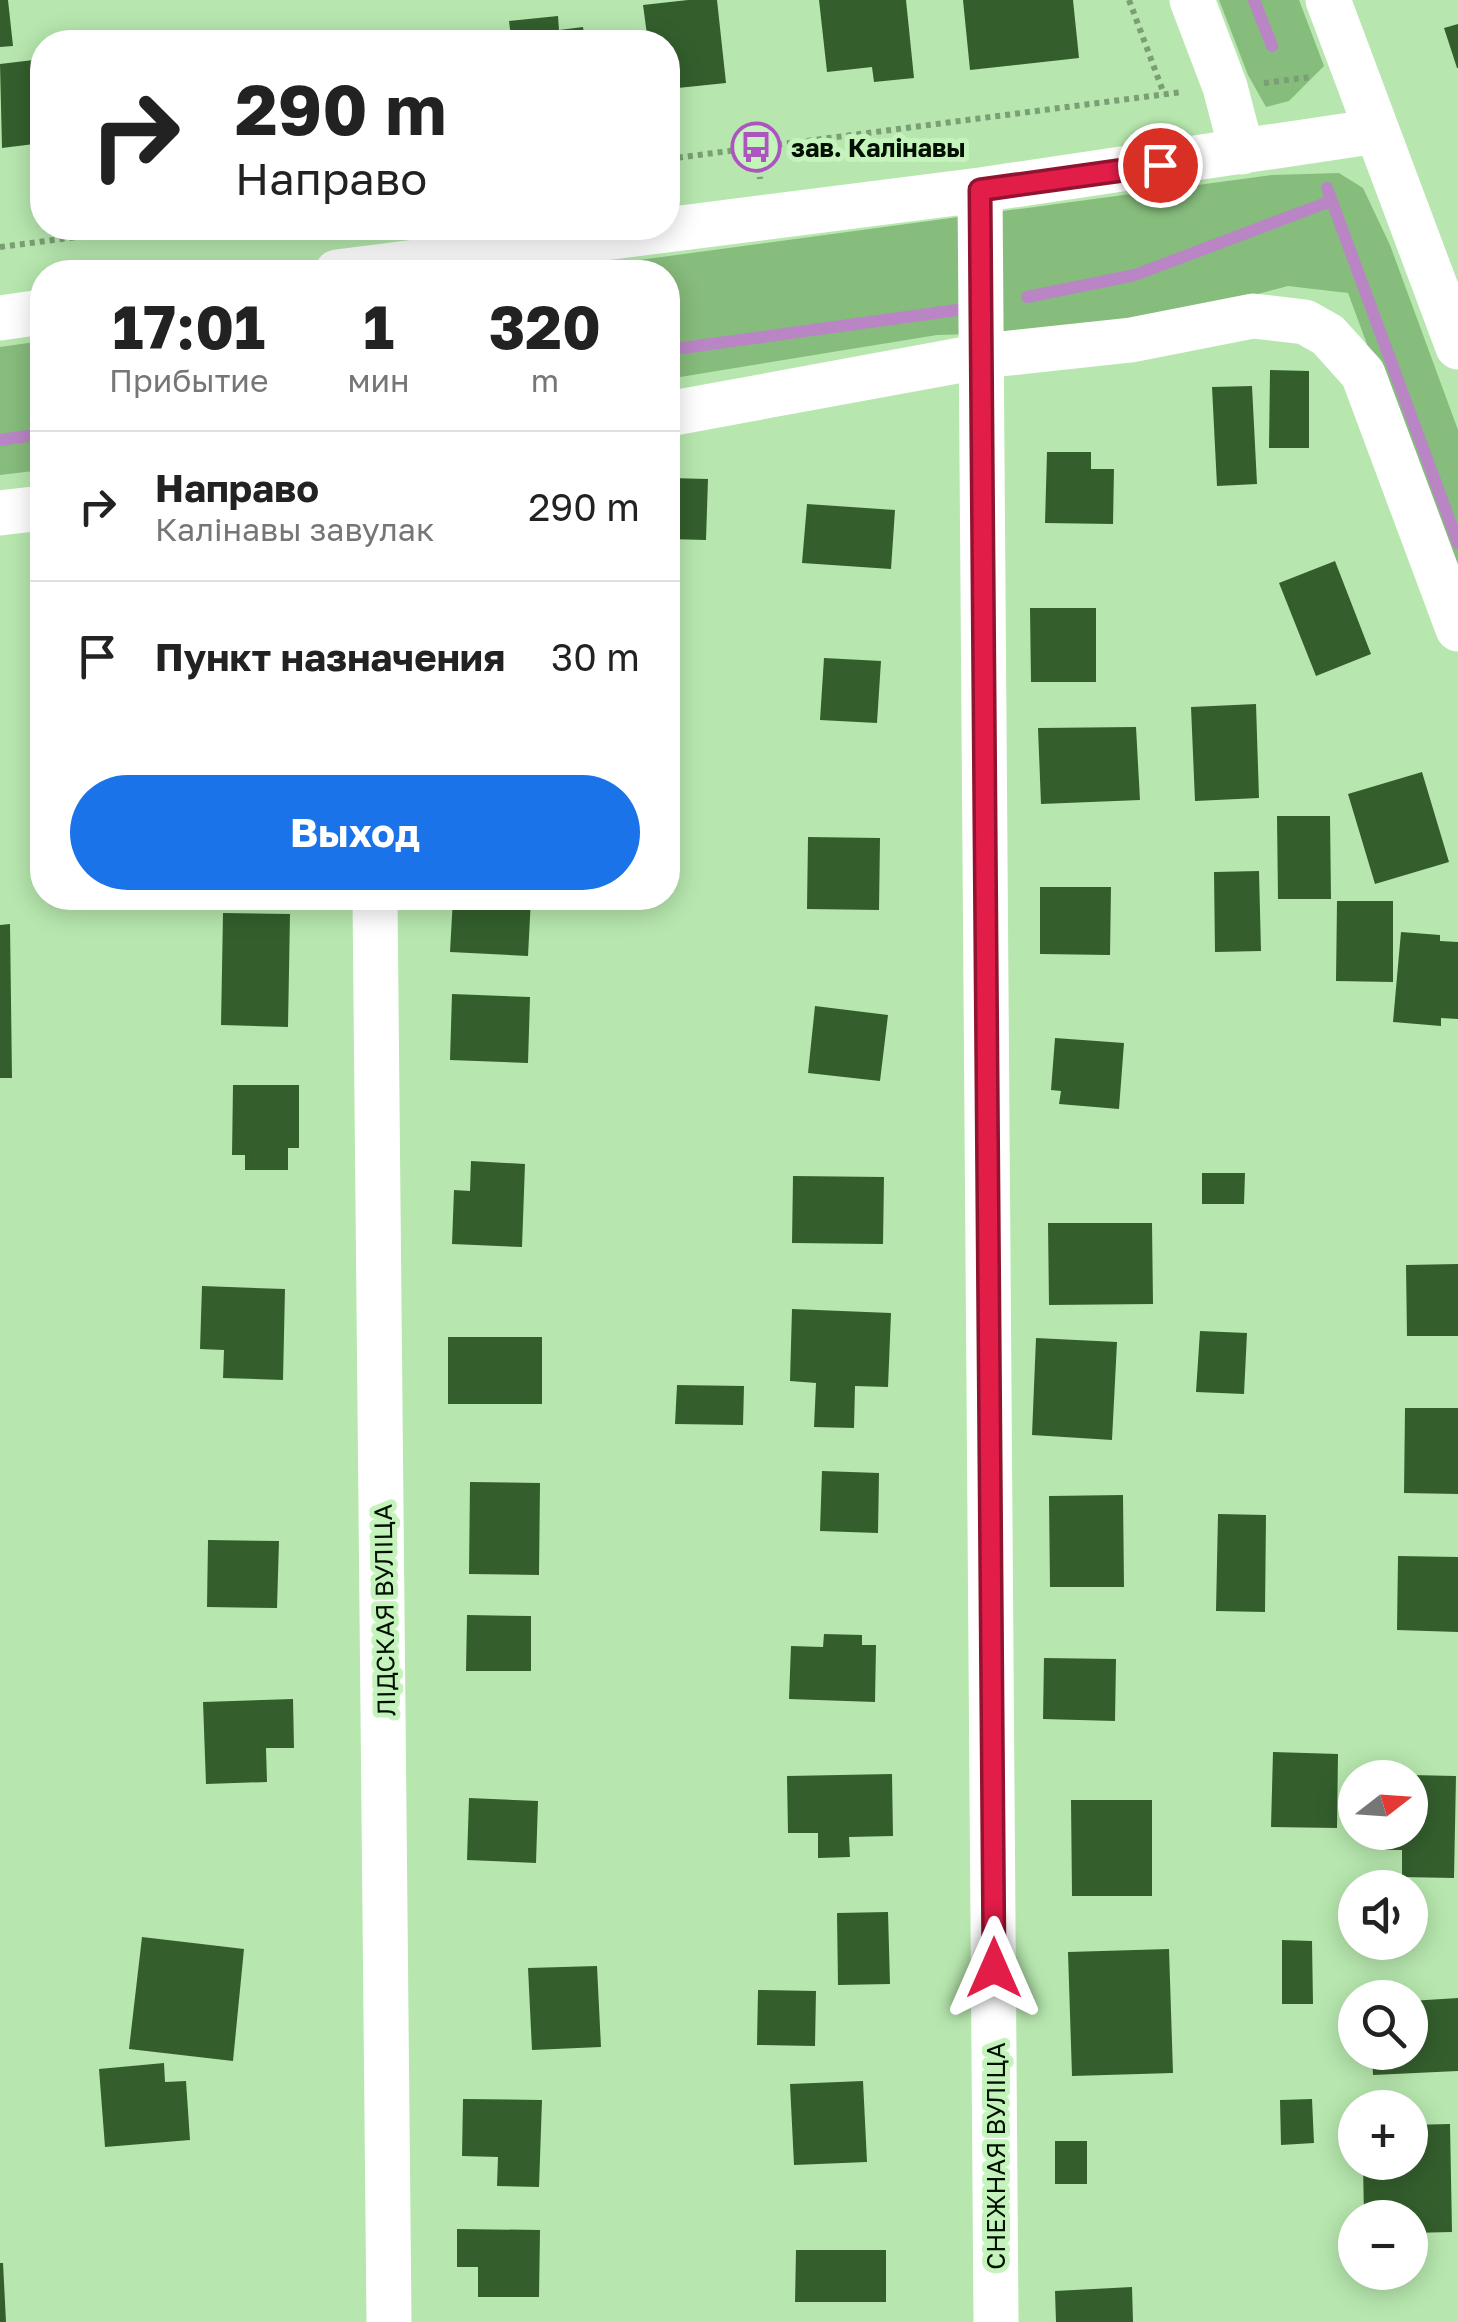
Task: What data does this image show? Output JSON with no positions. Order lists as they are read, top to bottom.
{
  "streets": {
    "street": ["ЛІДСКАЯ ВУЛІЦА", "СНЕЖНАЯ ВУЛІЦА"]
  },
  "places": {
    "bus stop": ["зав. Калінавы"]
  },
  "north": "right",
  "page": {
    "turn": ["290 m", "Направо"],
    "eta": [
      "17:01",
      "Прибытие",
      "1",
      "мин",
      "320",
      "m"
    ],
    "list": [
      {
        "name": "Направо",
        "note": "Калінавы завулак",
        "value": "290 m"
      },
      {
        "name": "Пункт назначения",
        "value": "30 m"
      }
    ],
    "buttons": "Выход",
    "map_buttons": ["+", "−"]
  }
}
